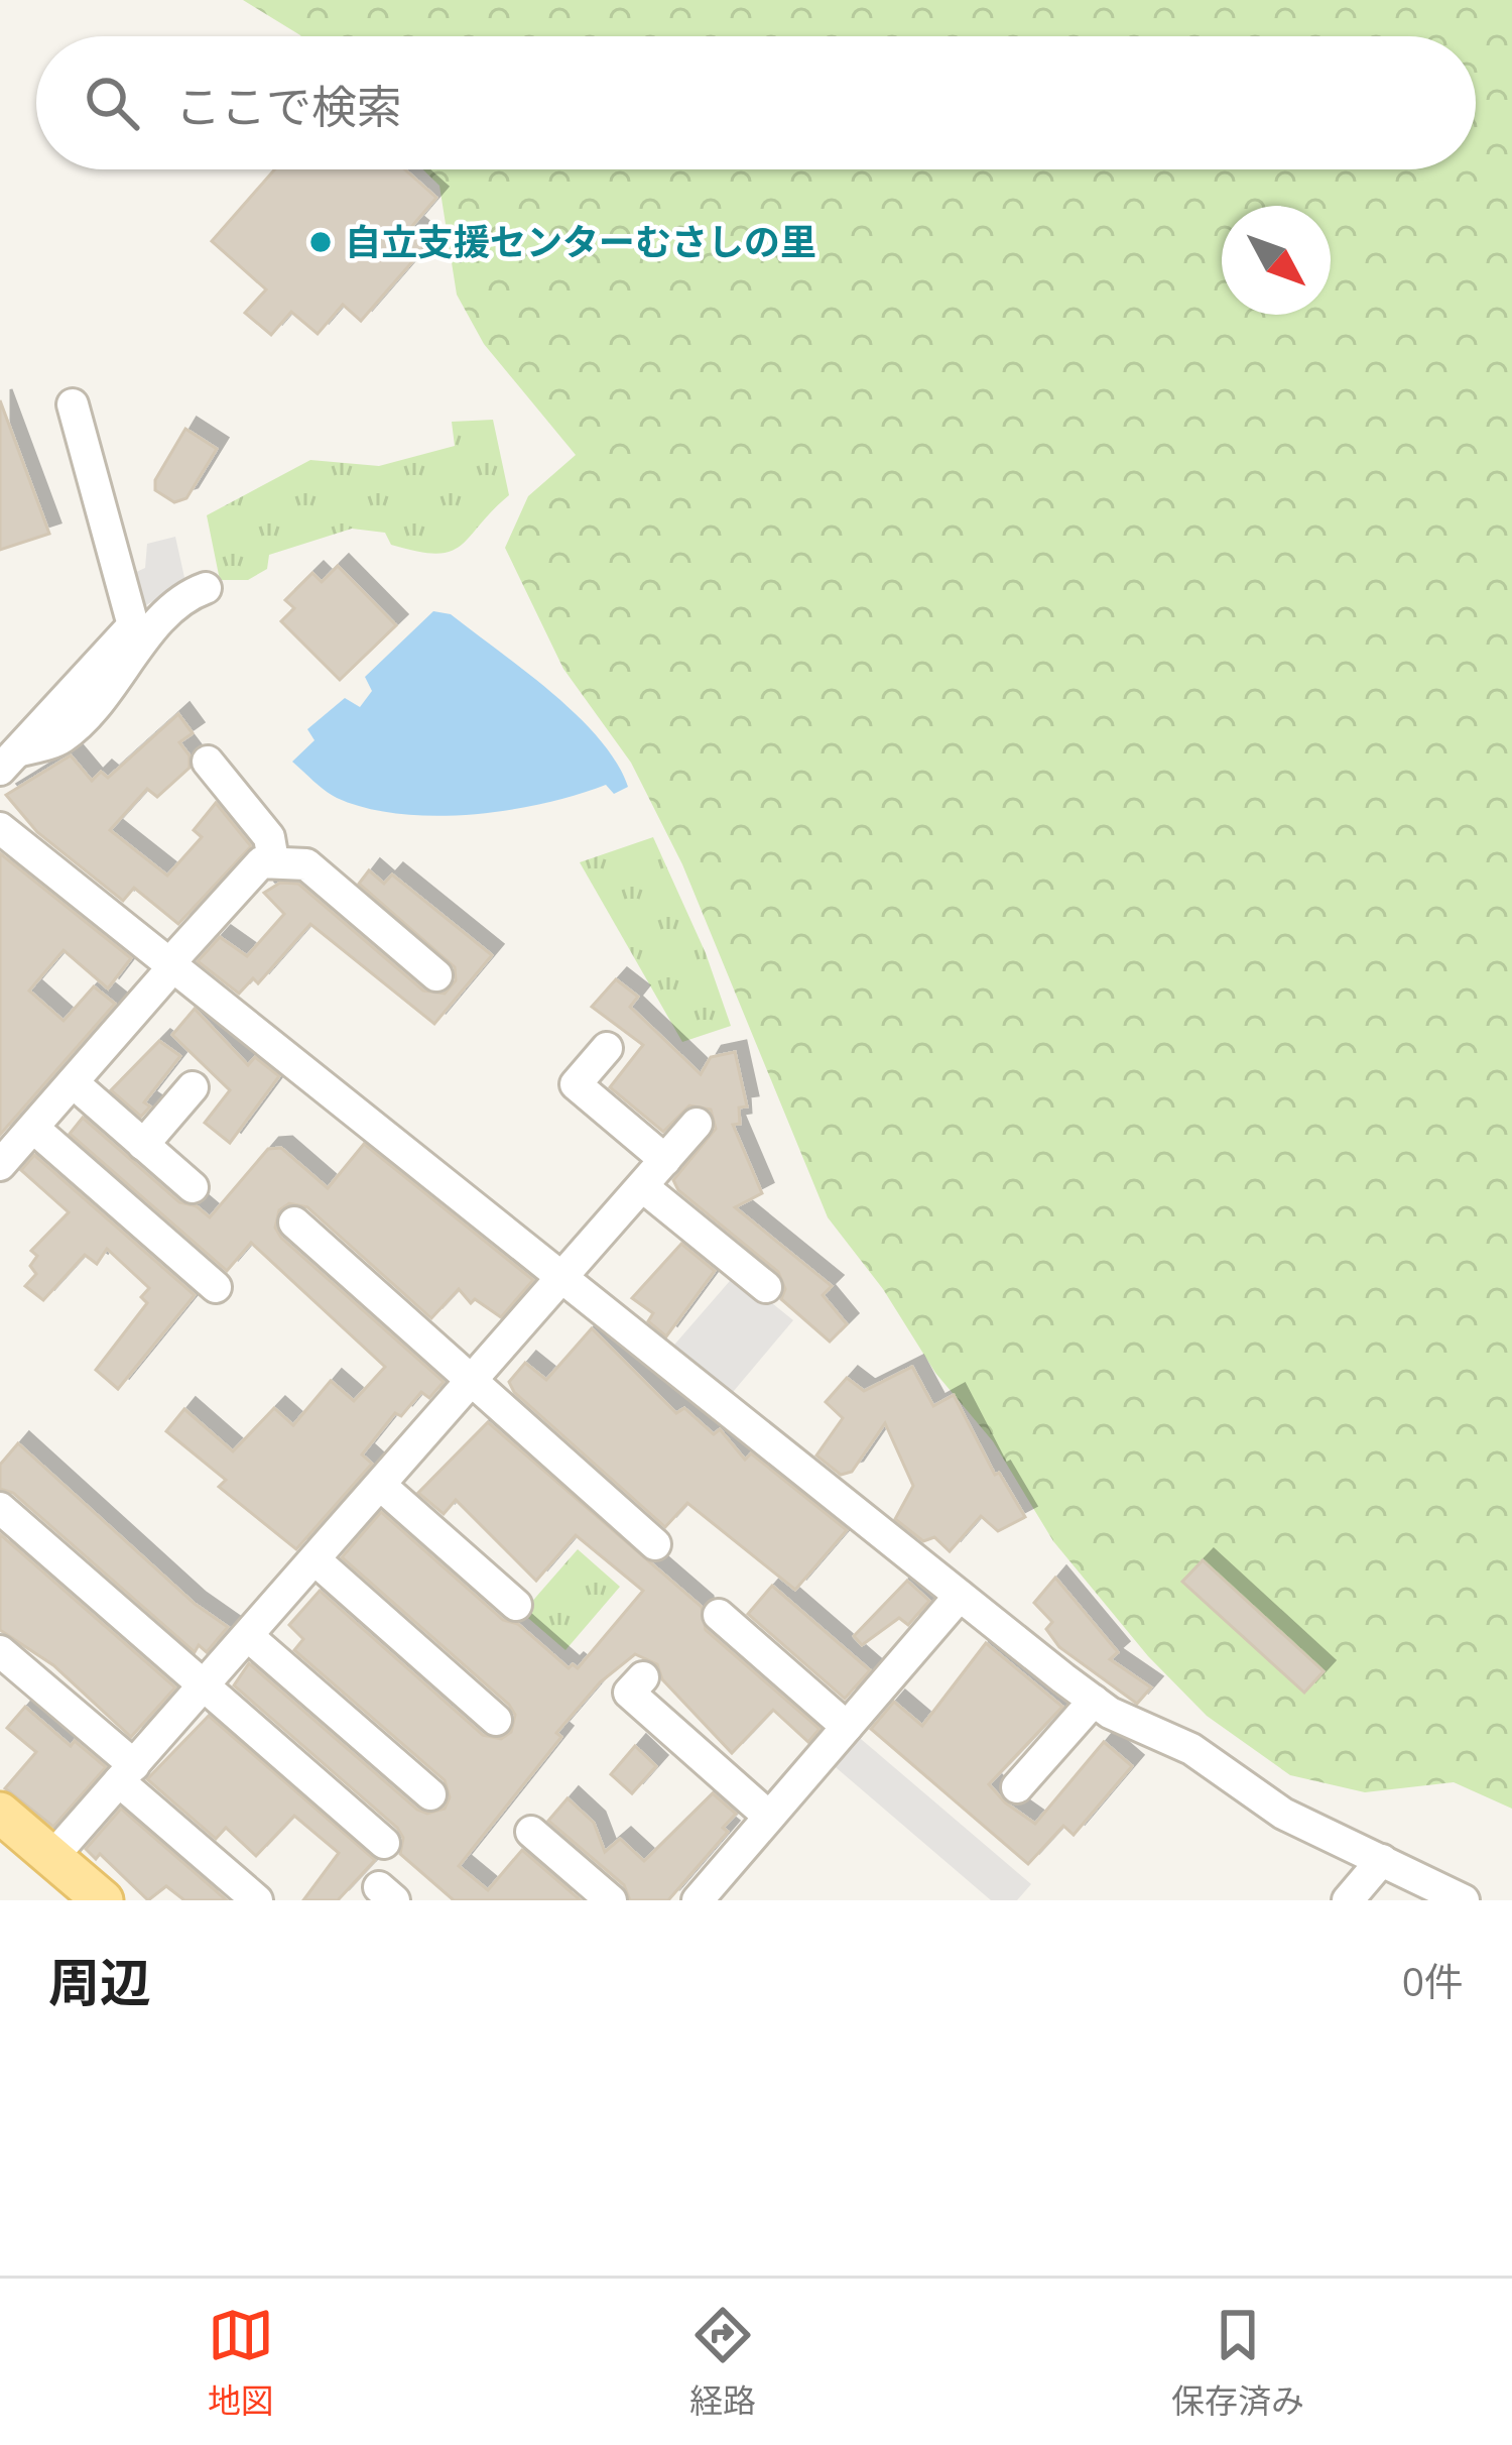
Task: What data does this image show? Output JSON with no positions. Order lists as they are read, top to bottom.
{
  "places": ["自立支援センターむさしの里"],
  "north": "bottom right",
  "page": {
    "search": "ここで検索",
    "heading": ["周辺", "0件"],
    "nav": ["地図", "経路", "保存済み"]
  }
}
